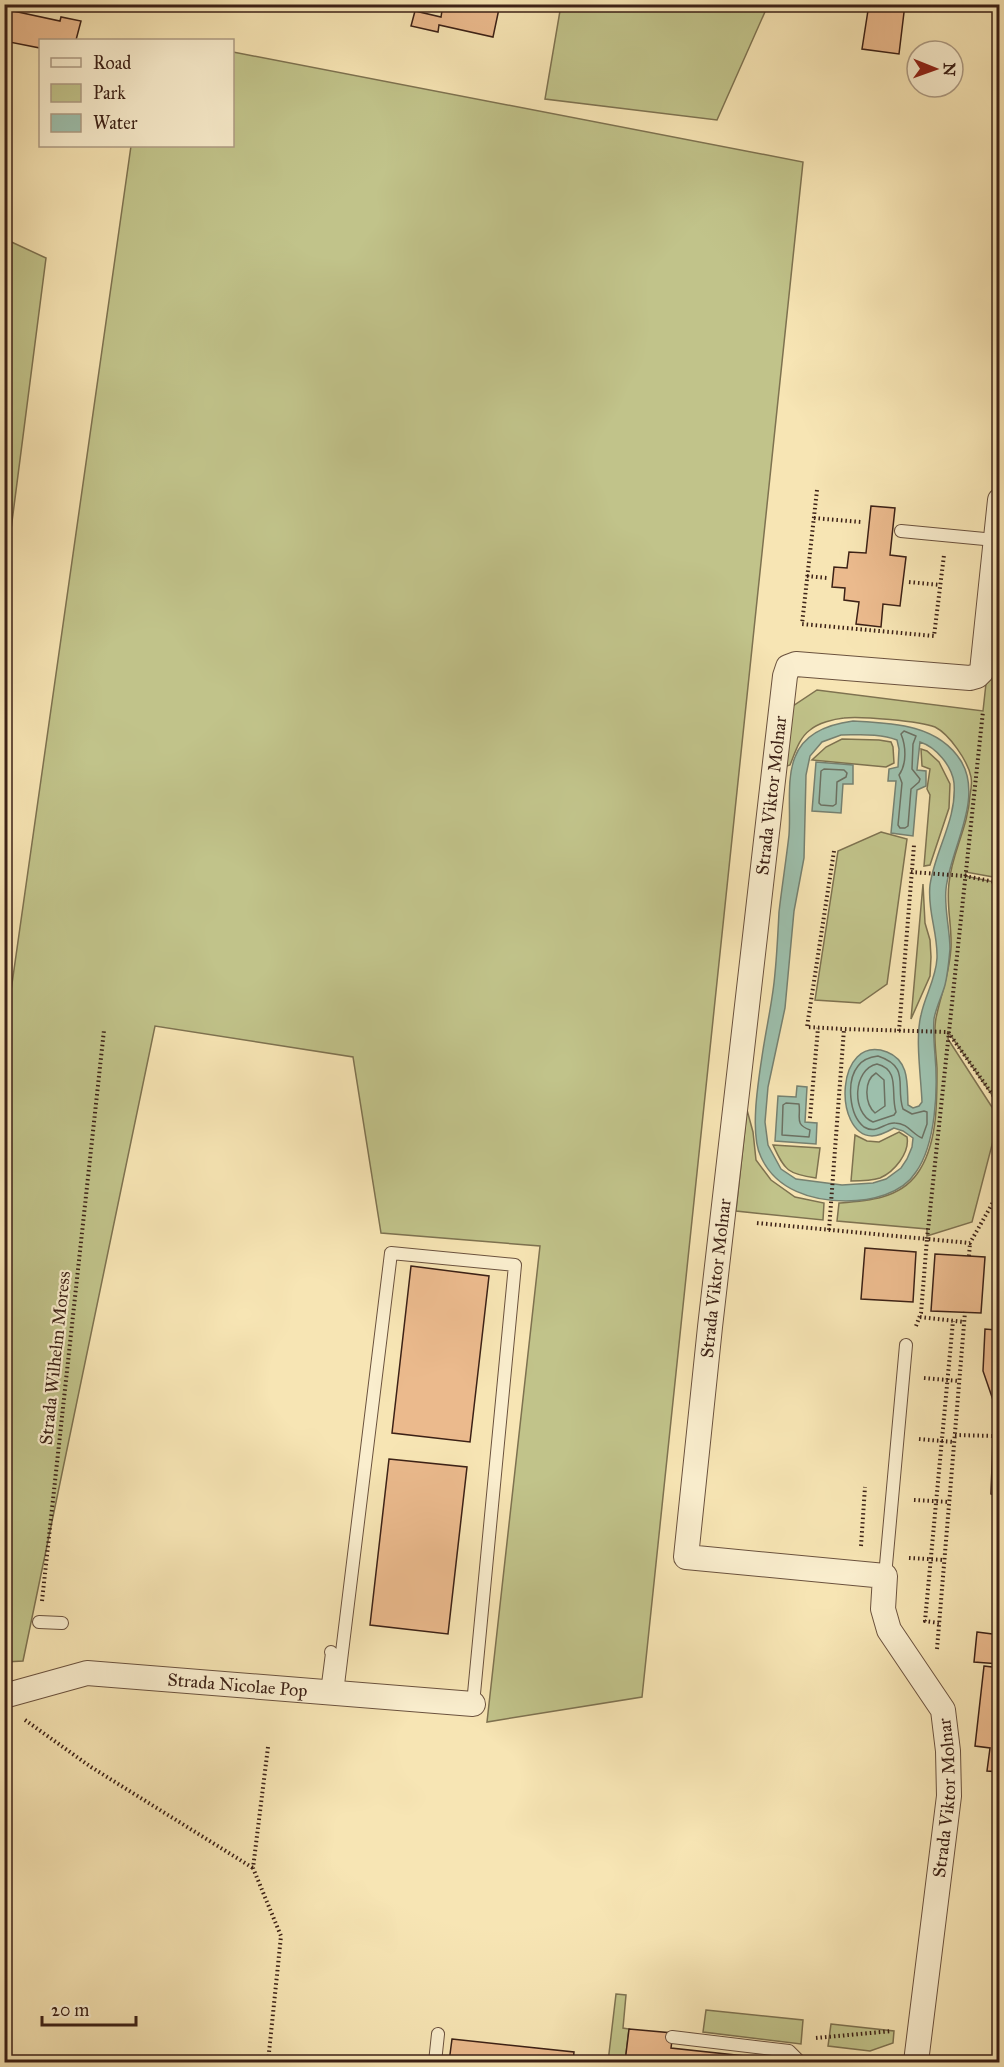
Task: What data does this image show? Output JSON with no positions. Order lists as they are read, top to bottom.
{
  "streets": {
    "street": ["Strada Viktor Molnar", "Strada Nicolae Pop"],
    "path": ["Strada Wilhelm Moress"]
  },
  "legend": ["Road", "Park", "Water"],
  "scale_bar": "20 m",
  "north": "right"
}
